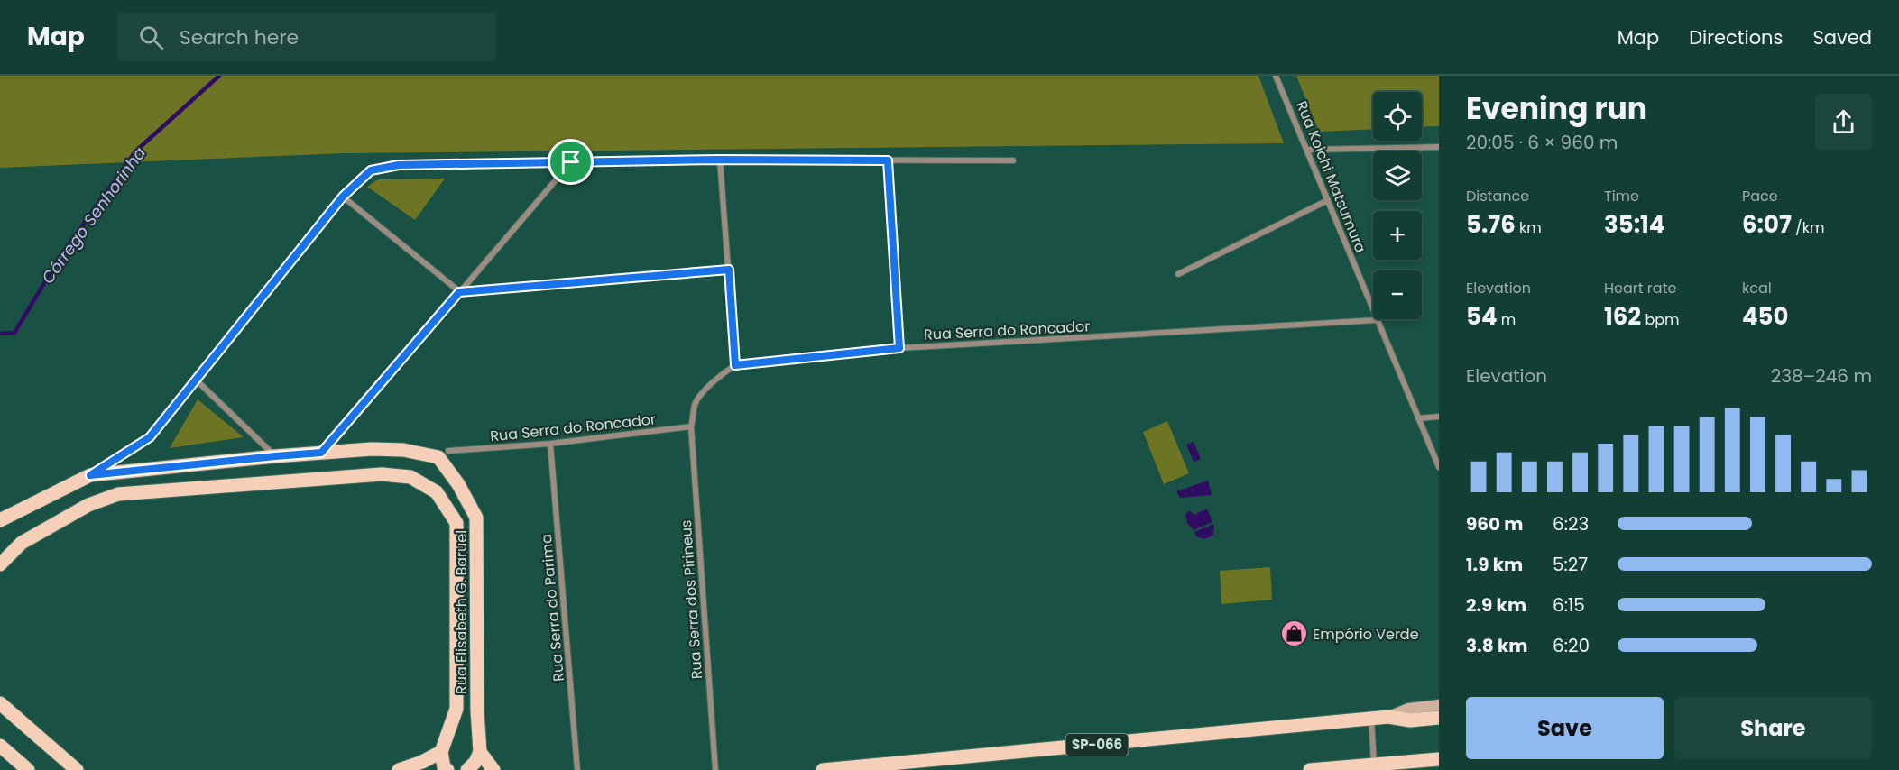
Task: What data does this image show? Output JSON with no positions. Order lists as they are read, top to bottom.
{
  "streets": {
    "main road": ["Rua Elisabeth G. Baruel", "SP-066"],
    "street": [
      "Rua Koichi Matsumura",
      "Rua Serra do Roncador",
      "Rua Serra dos Pirineus",
      "Rua Serra do Parima"
    ]
  },
  "crossings": [
    ["Rua Koichi Matsumura", "Rua Serra do Roncador"],
    ["Rua Serra do Roncador", "Rua Serra dos Pirineus"],
    ["Rua Serra do Roncador", "Rua Serra do Parima"]
  ],
  "water": ["Córrego Senhorinha"],
  "places": {
    "shop": ["Empório Verde"]
  },
  "page": {
    "header": "Map",
    "search": "Search here",
    "nav": ["Map", "Directions", "Saved"],
    "heading": ["Evening run", "20:05 · 6 × 960 m"],
    "map_buttons": ["+", "−"],
    "stats": [
      ["Distance", "5.76 km"],
      ["Time", "35:14"],
      ["Pace", "6:07 /km"],
      ["Elevation", "54 m"],
      ["Heart rate", "162 bpm"],
      ["kcal", "450"]
    ],
    "chart": ["Elevation", "238–246 m"],
    "list": [
      {
        "name": "960 m",
        "note": "6:23"
      },
      {
        "name": "1.9 km",
        "note": "5:27"
      },
      {
        "name": "2.9 km",
        "note": "6:15"
      },
      {
        "name": "3.8 km",
        "note": "6:20"
      }
    ],
    "buttons": ["Save", "Share"]
  }
}
